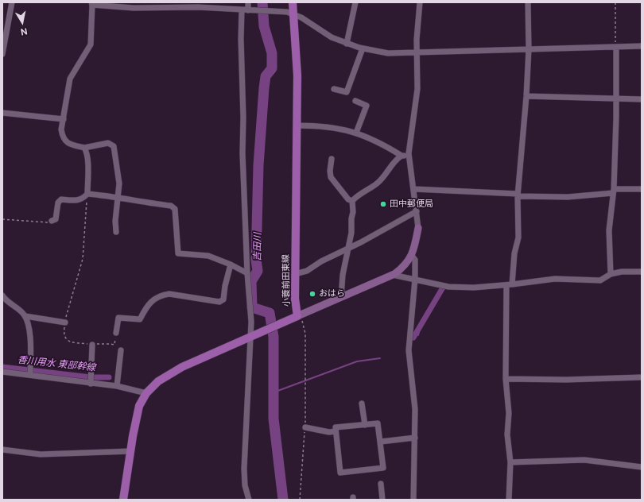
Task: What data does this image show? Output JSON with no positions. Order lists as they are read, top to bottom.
{
  "streets": {
    "main road": ["小蓑前田東線"]
  },
  "water": ["吉田川", "香川用水 東部幹線"],
  "places": ["田中郵便局", "おはら"],
  "north": "bottom"
}
